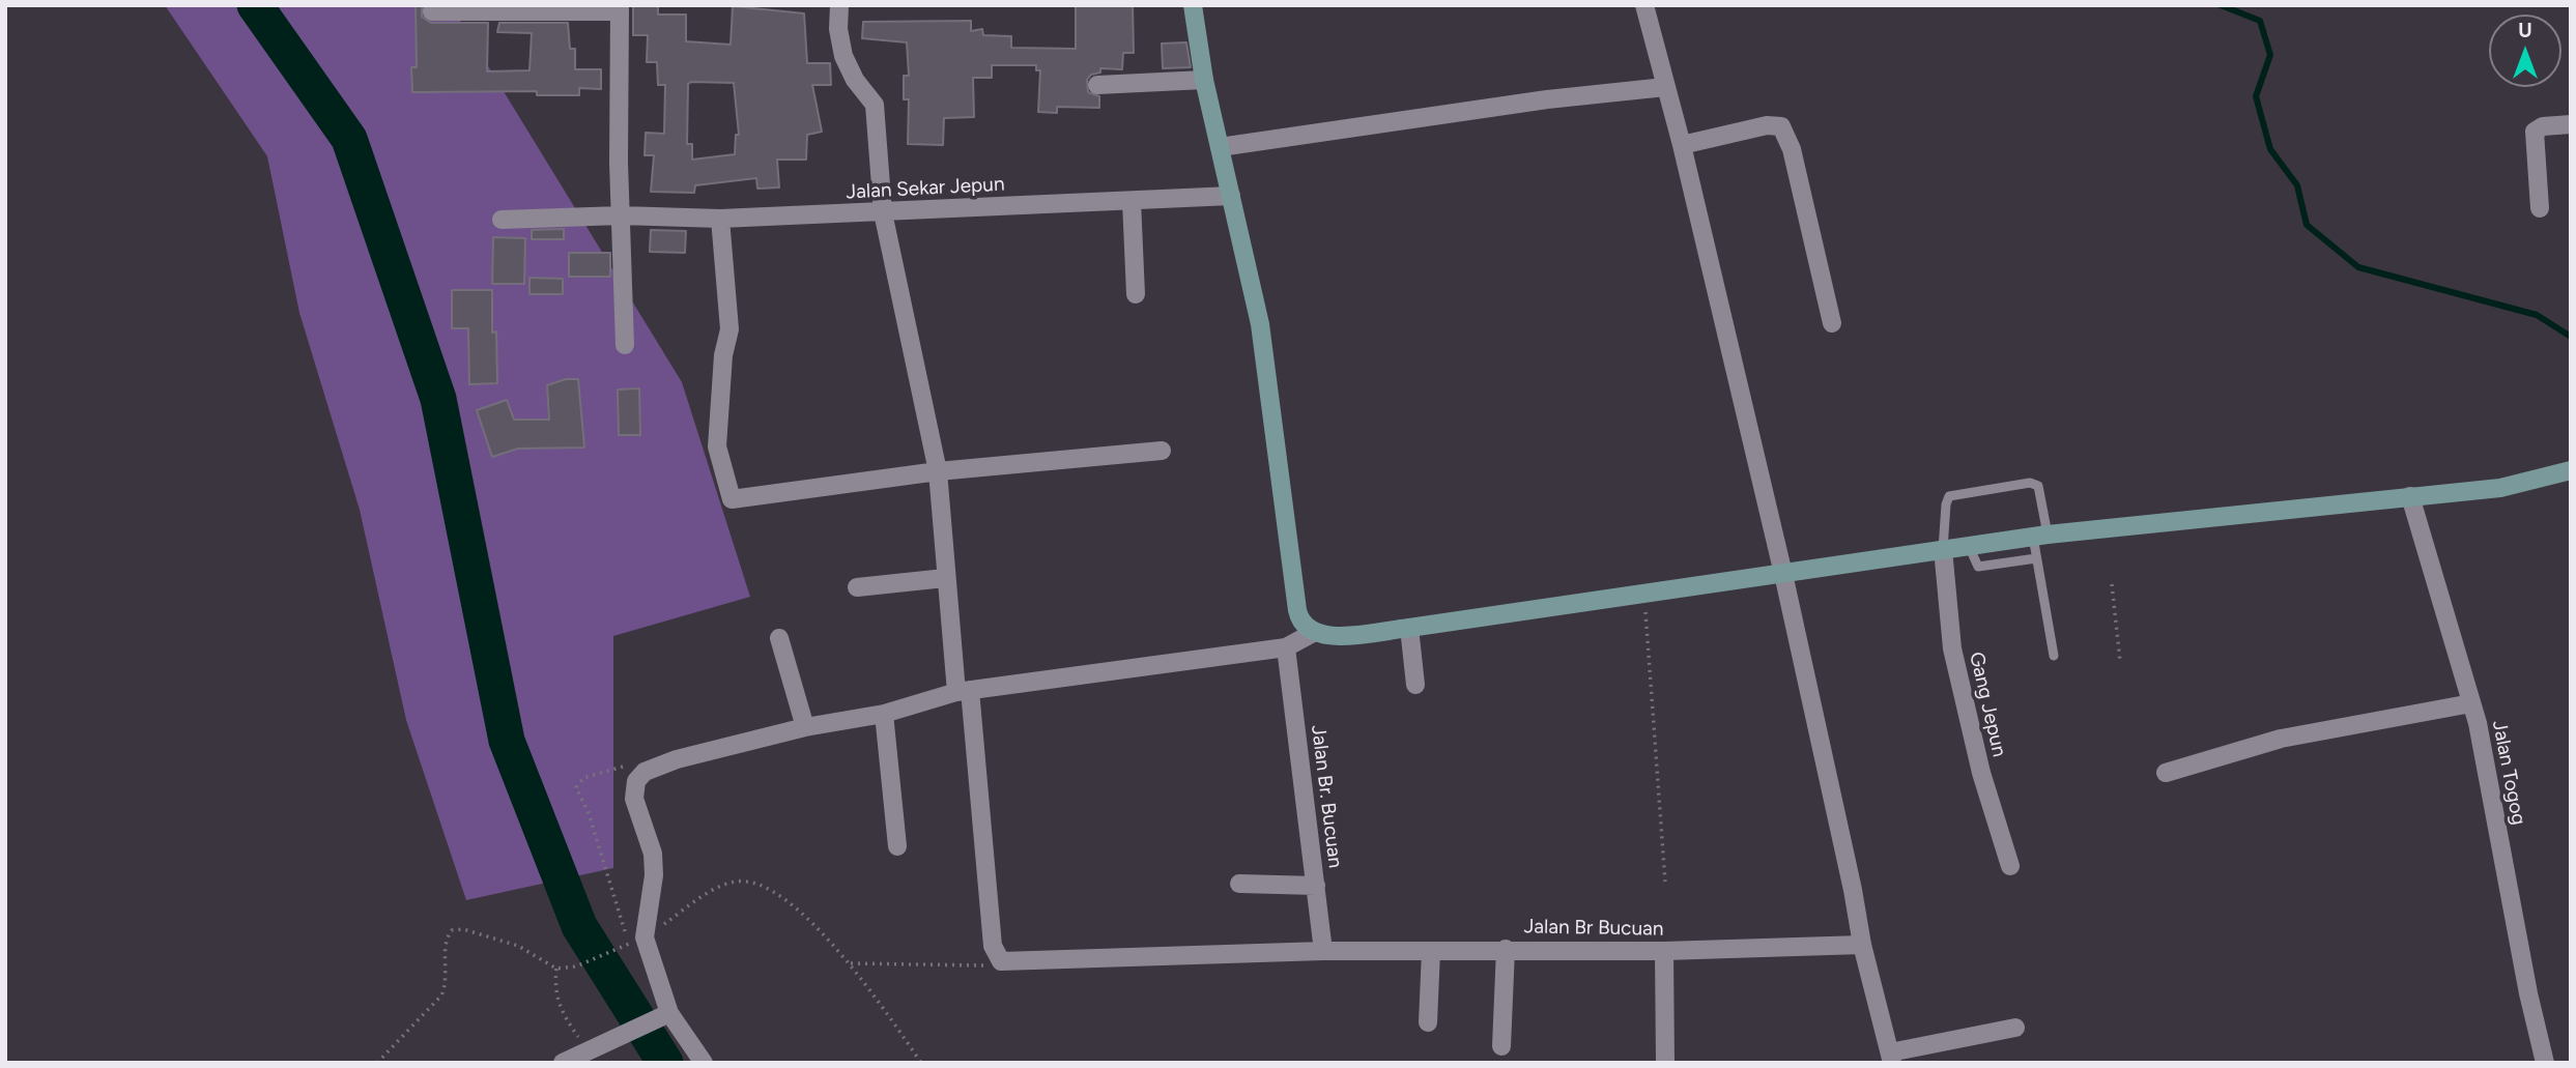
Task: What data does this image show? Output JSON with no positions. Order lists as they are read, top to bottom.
{
  "streets": {
    "street": [
      "Jalan Sekar Jepun",
      "Gang Jepun",
      "Jalan Togog",
      "Jalan Br. Bucuan",
      "Jalan Br Bucuan"
    ]
  },
  "crossings": [
    ["Jalan Br. Bucuan", "Jalan Br Bucuan"]
  ],
  "north": "top"
}
